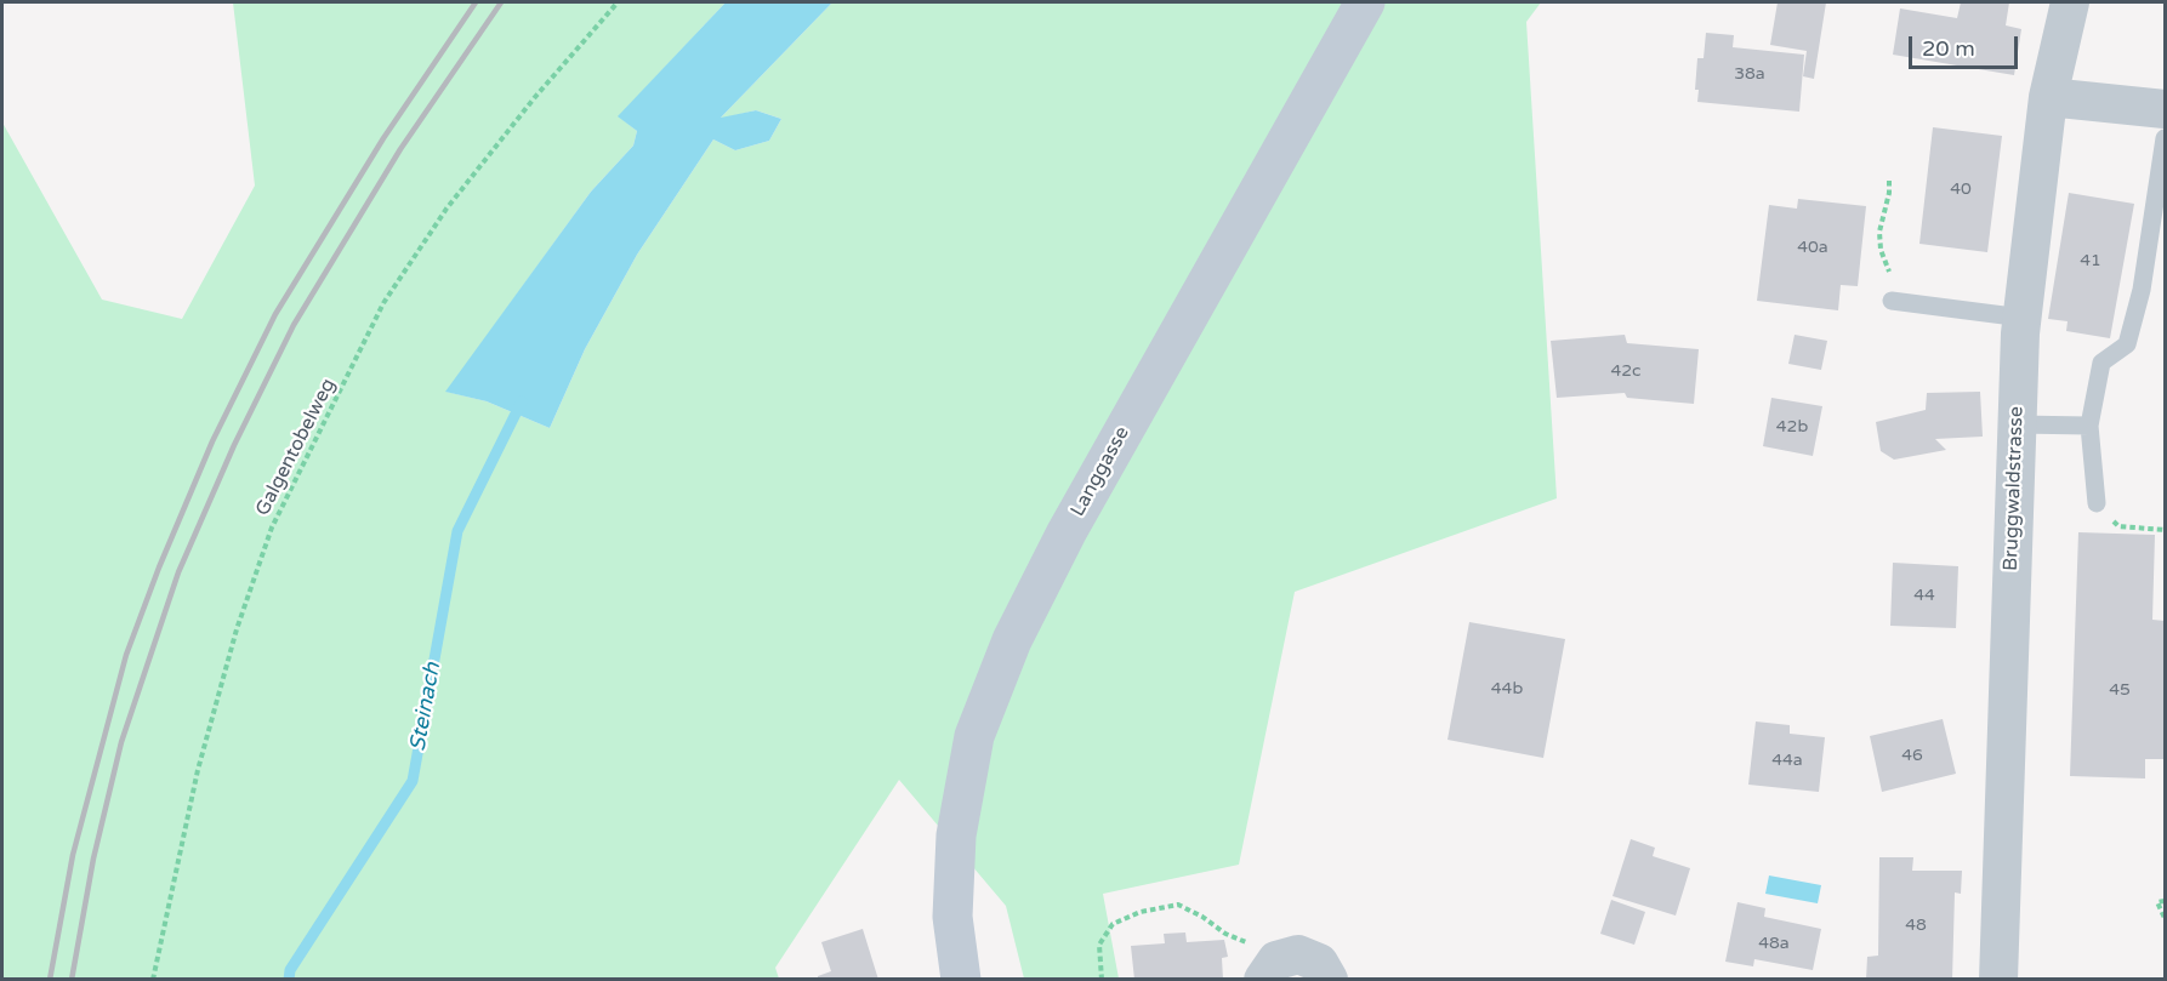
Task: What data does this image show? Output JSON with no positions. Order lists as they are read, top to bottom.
{
  "streets": {
    "main road": ["Langgasse"],
    "street": ["Bruggwaldstrasse"],
    "path": ["Galgentobelweg"]
  },
  "water": ["Steinach"],
  "house_numbers": [
    "38a",
    "40",
    "40a",
    "41",
    "42c",
    "42b",
    "44",
    "44b",
    "45",
    "46",
    "44a",
    "48",
    "48a"
  ],
  "scale_bar": "20 m"
}
